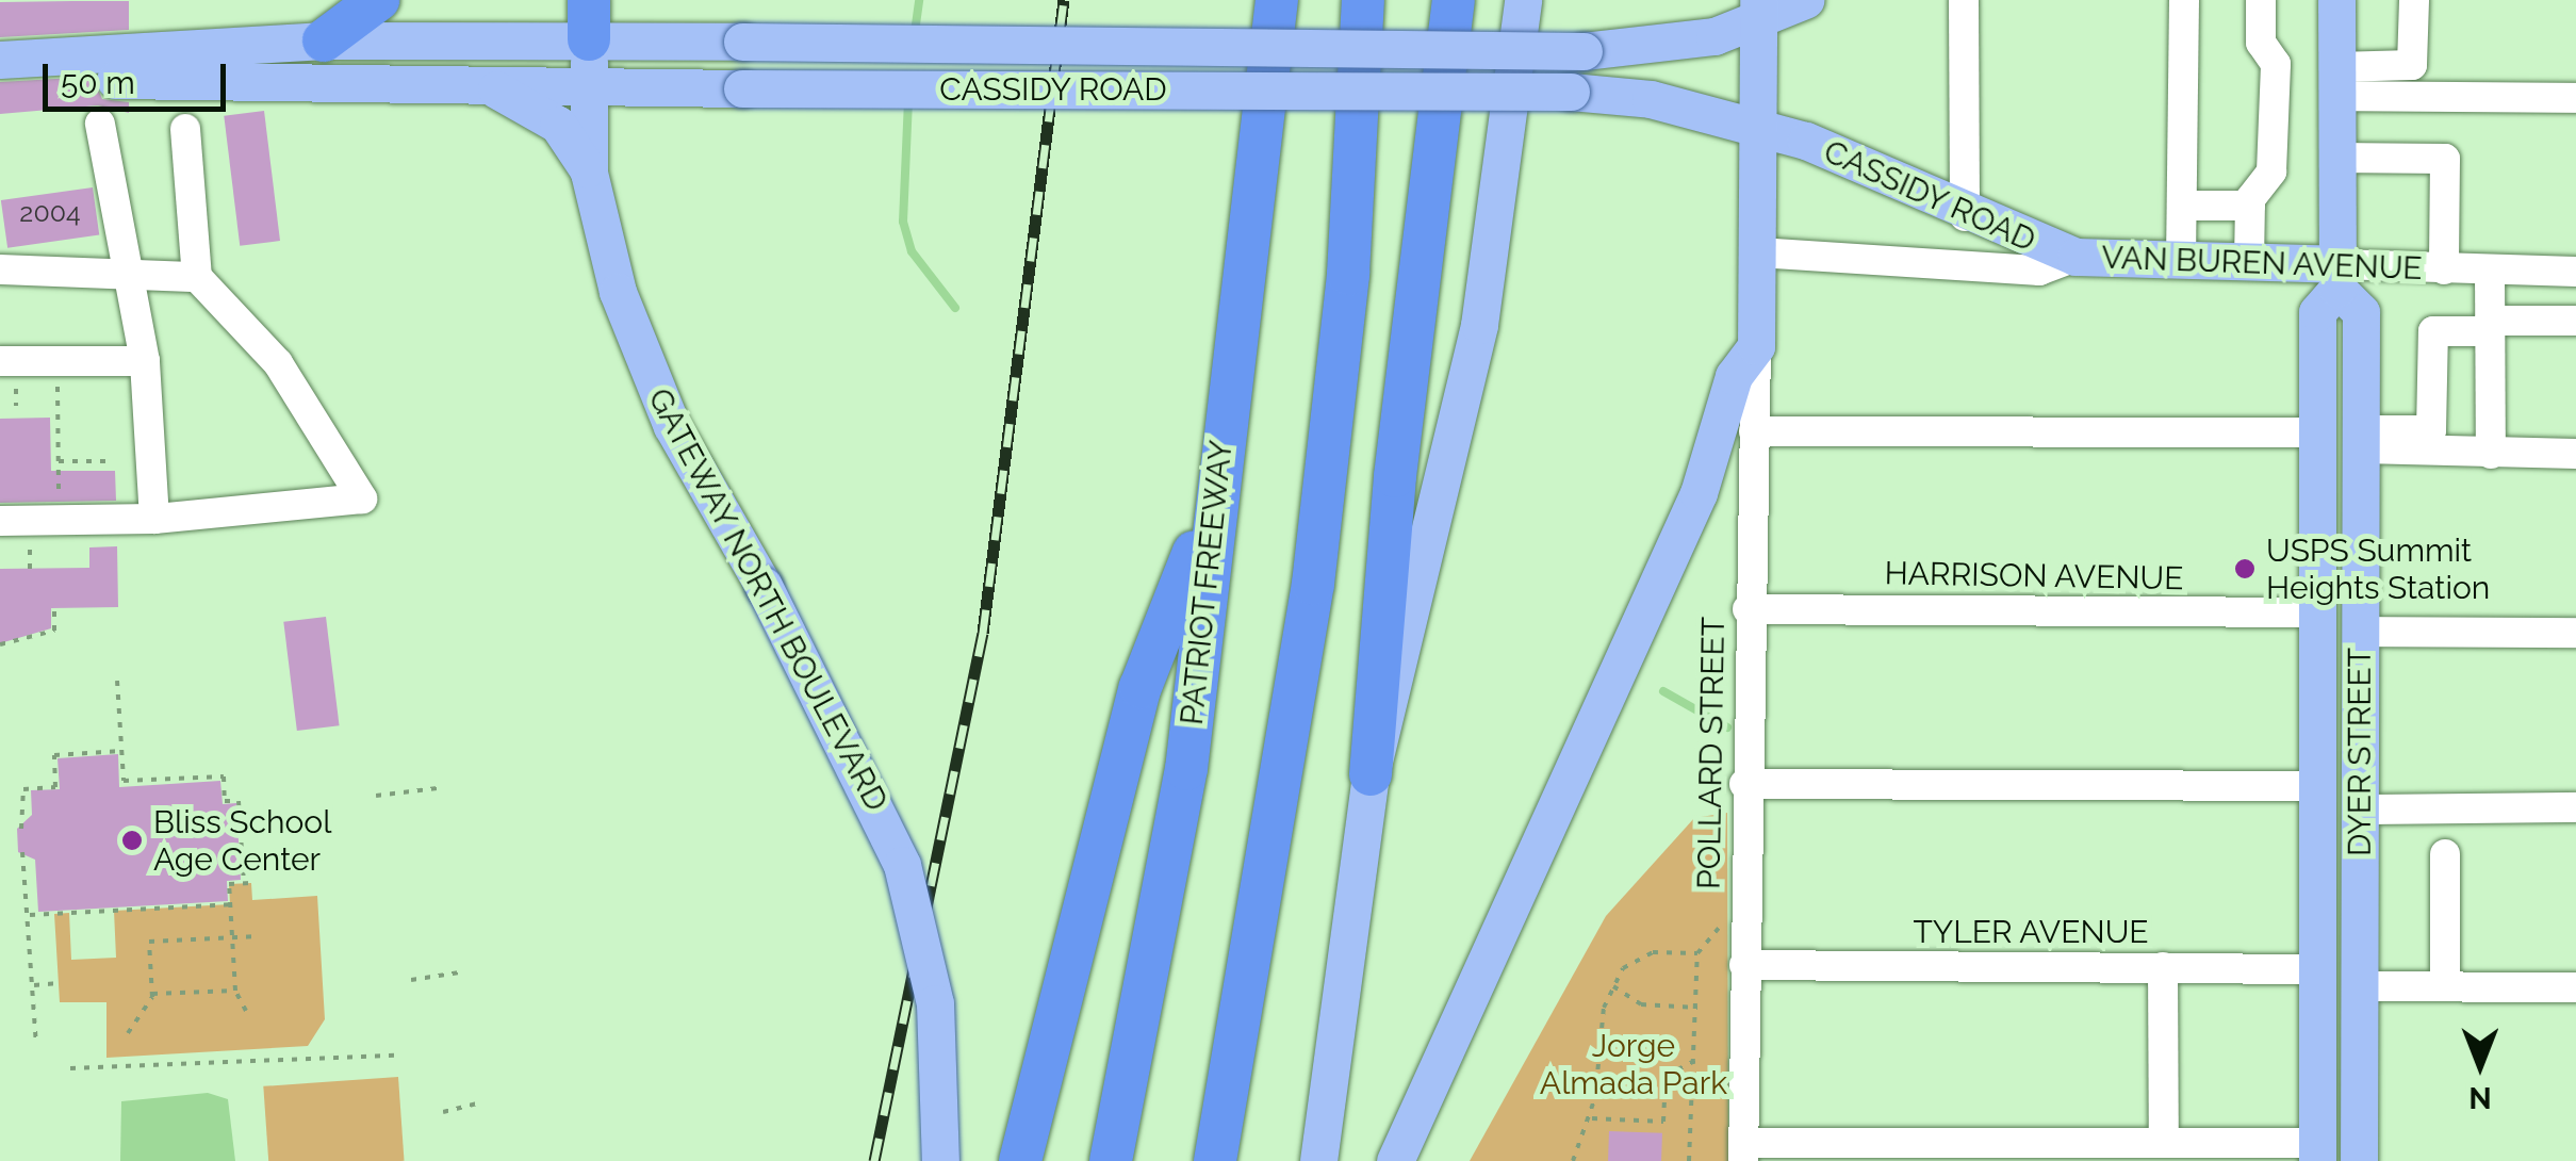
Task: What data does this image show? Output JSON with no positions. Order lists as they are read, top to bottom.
{
  "streets": {
    "highway": ["PATRIOT FREEWAY"],
    "main road": [
      "CASSIDY ROAD",
      "VAN BUREN AVENUE",
      "GATEWAY NORTH BOULEVARD",
      "DYER STREET"
    ],
    "street": ["HARRISON AVENUE", "POLLARD STREET", "TYLER AVENUE"]
  },
  "crossings": [
    ["CASSIDY ROAD", "VAN BUREN AVENUE"],
    ["CASSIDY ROAD", "GATEWAY NORTH BOULEVARD"],
    ["VAN BUREN AVENUE", "DYER STREET"],
    ["HARRISON AVENUE", "DYER STREET"],
    ["HARRISON AVENUE", "POLLARD STREET"],
    ["DYER STREET", "TYLER AVENUE"],
    ["POLLARD STREET", "TYLER AVENUE"]
  ],
  "parks": ["Jorge Almada Park"],
  "places": ["USPS Summit Heights Station", "Bliss School Age Center"],
  "house_numbers": ["2004"],
  "scale_bar": "50 m",
  "north": "bottom"
}
